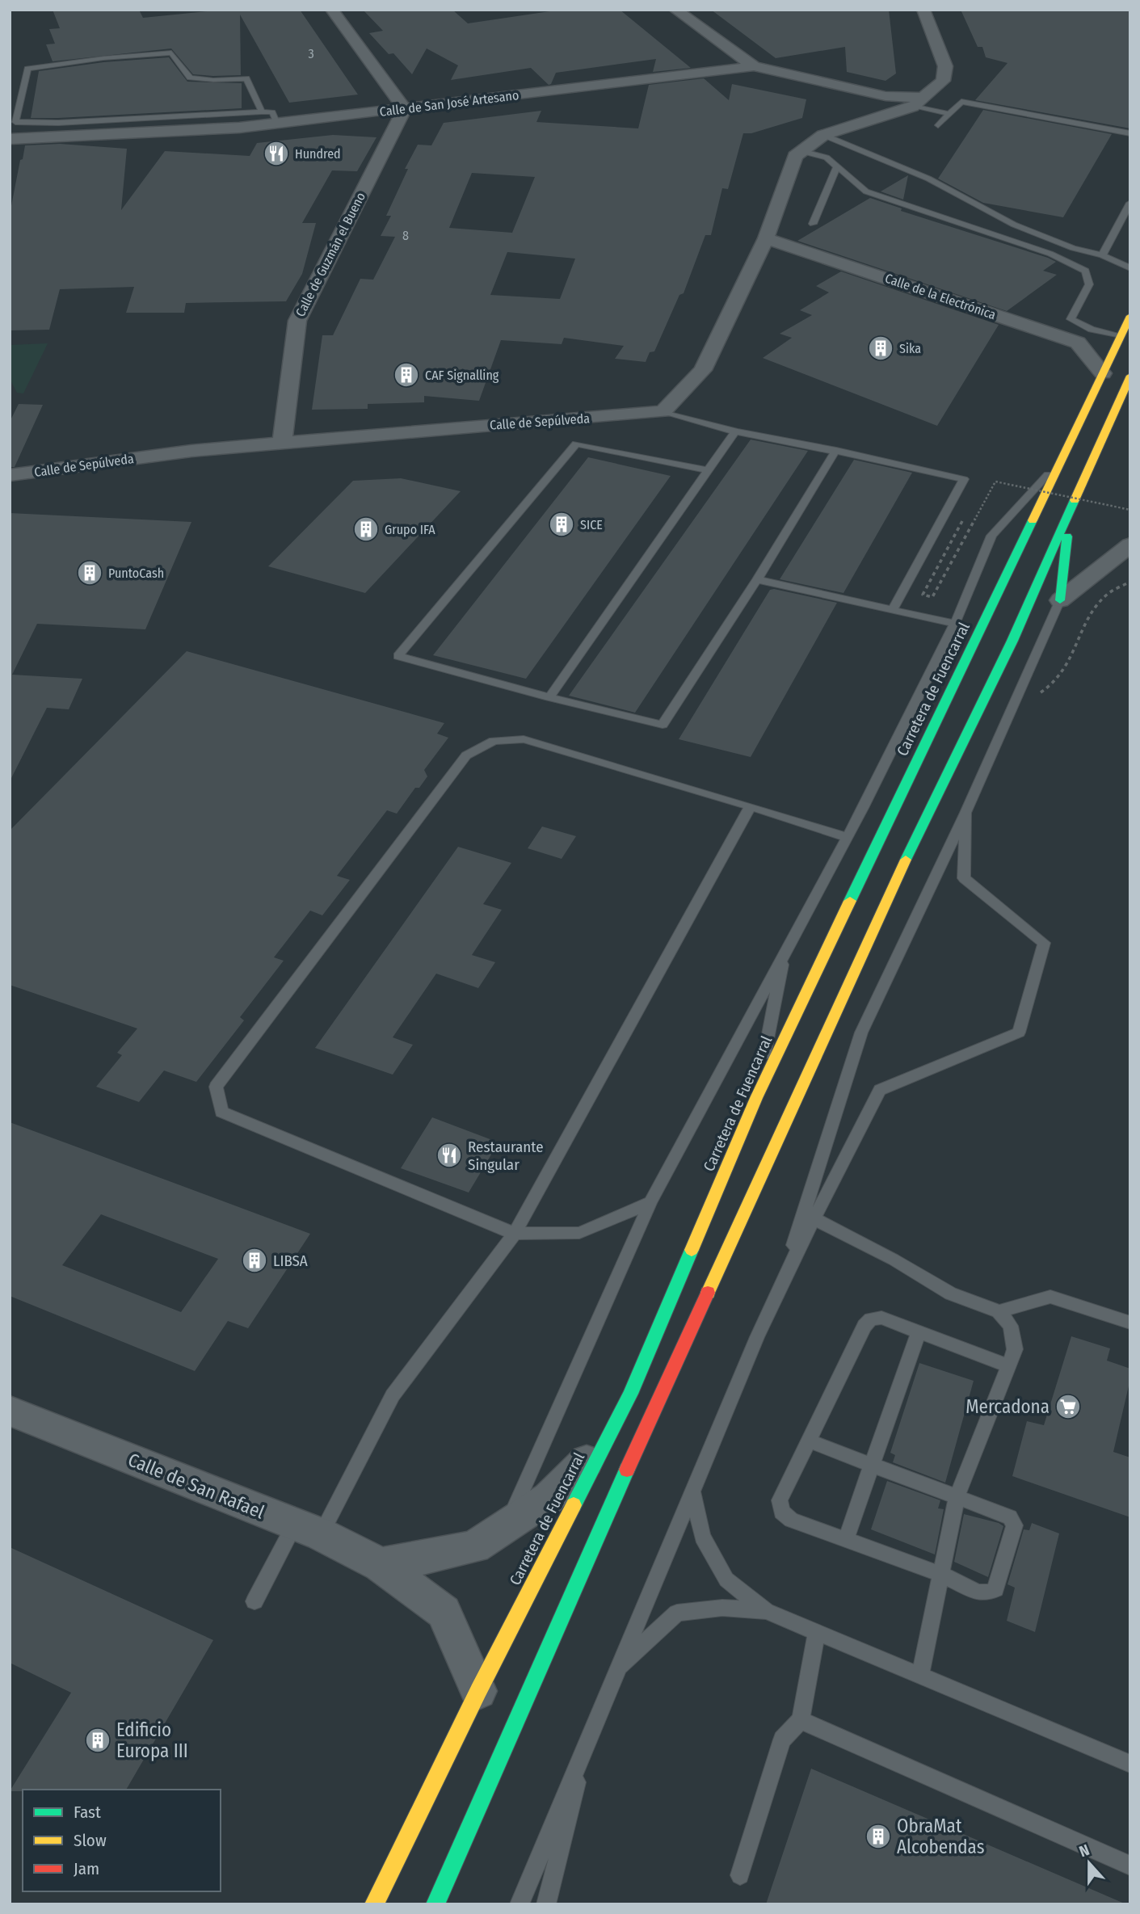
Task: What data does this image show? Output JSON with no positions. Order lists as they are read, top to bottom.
{
  "streets": {
    "highway": ["Carretera de Fuencarral"],
    "street": [
      "Calle de San José Artesano",
      "Calle de Guzmán el Bueno",
      "Calle de la Electrónica",
      "Calle de Sepúlveda",
      "Calle de San Rafael"
    ]
  },
  "crossings": [
    ["Calle de San José Artesano", "Calle de Guzmán el Bueno"],
    ["Calle de Guzmán el Bueno", "Calle de Sepúlveda"],
    ["Calle de la Electrónica", "Carretera de Fuencarral"],
    ["Carretera de Fuencarral", "Calle de San Rafael"]
  ],
  "places": {
    "restaurant": ["Hundred", "Restaurante Singular"],
    "building": [
      "Sika",
      "CAF Signalling",
      "SICE",
      "Grupo IFA",
      "PuntoCash",
      "LIBSA",
      "Edificio Europa III",
      "ObraMat Alcobendas"
    ],
    "supermarket": ["Mercadona"]
  },
  "house_numbers": ["3", "8"],
  "legend": ["Fast", "Slow", "Jam"],
  "north": "top"
}
